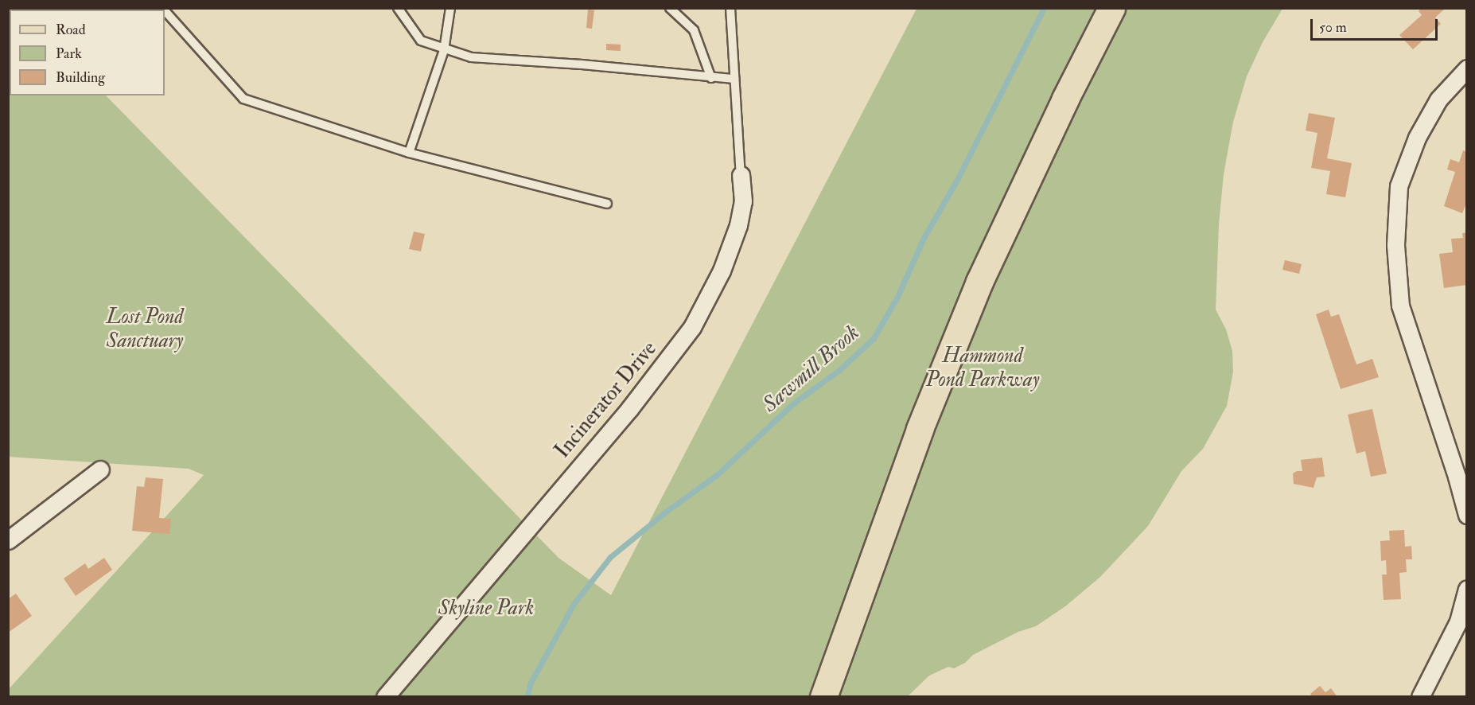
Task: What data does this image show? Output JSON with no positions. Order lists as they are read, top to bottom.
{
  "streets": {
    "street": ["Incinerator Drive"]
  },
  "water": ["Sawmill Brook"],
  "parks": ["Lost Pond Sanctuary", "Hammond Pond Parkway", "Skyline Park"],
  "legend": ["Road", "Park", "Building"],
  "scale_bar": "50 m"
}
